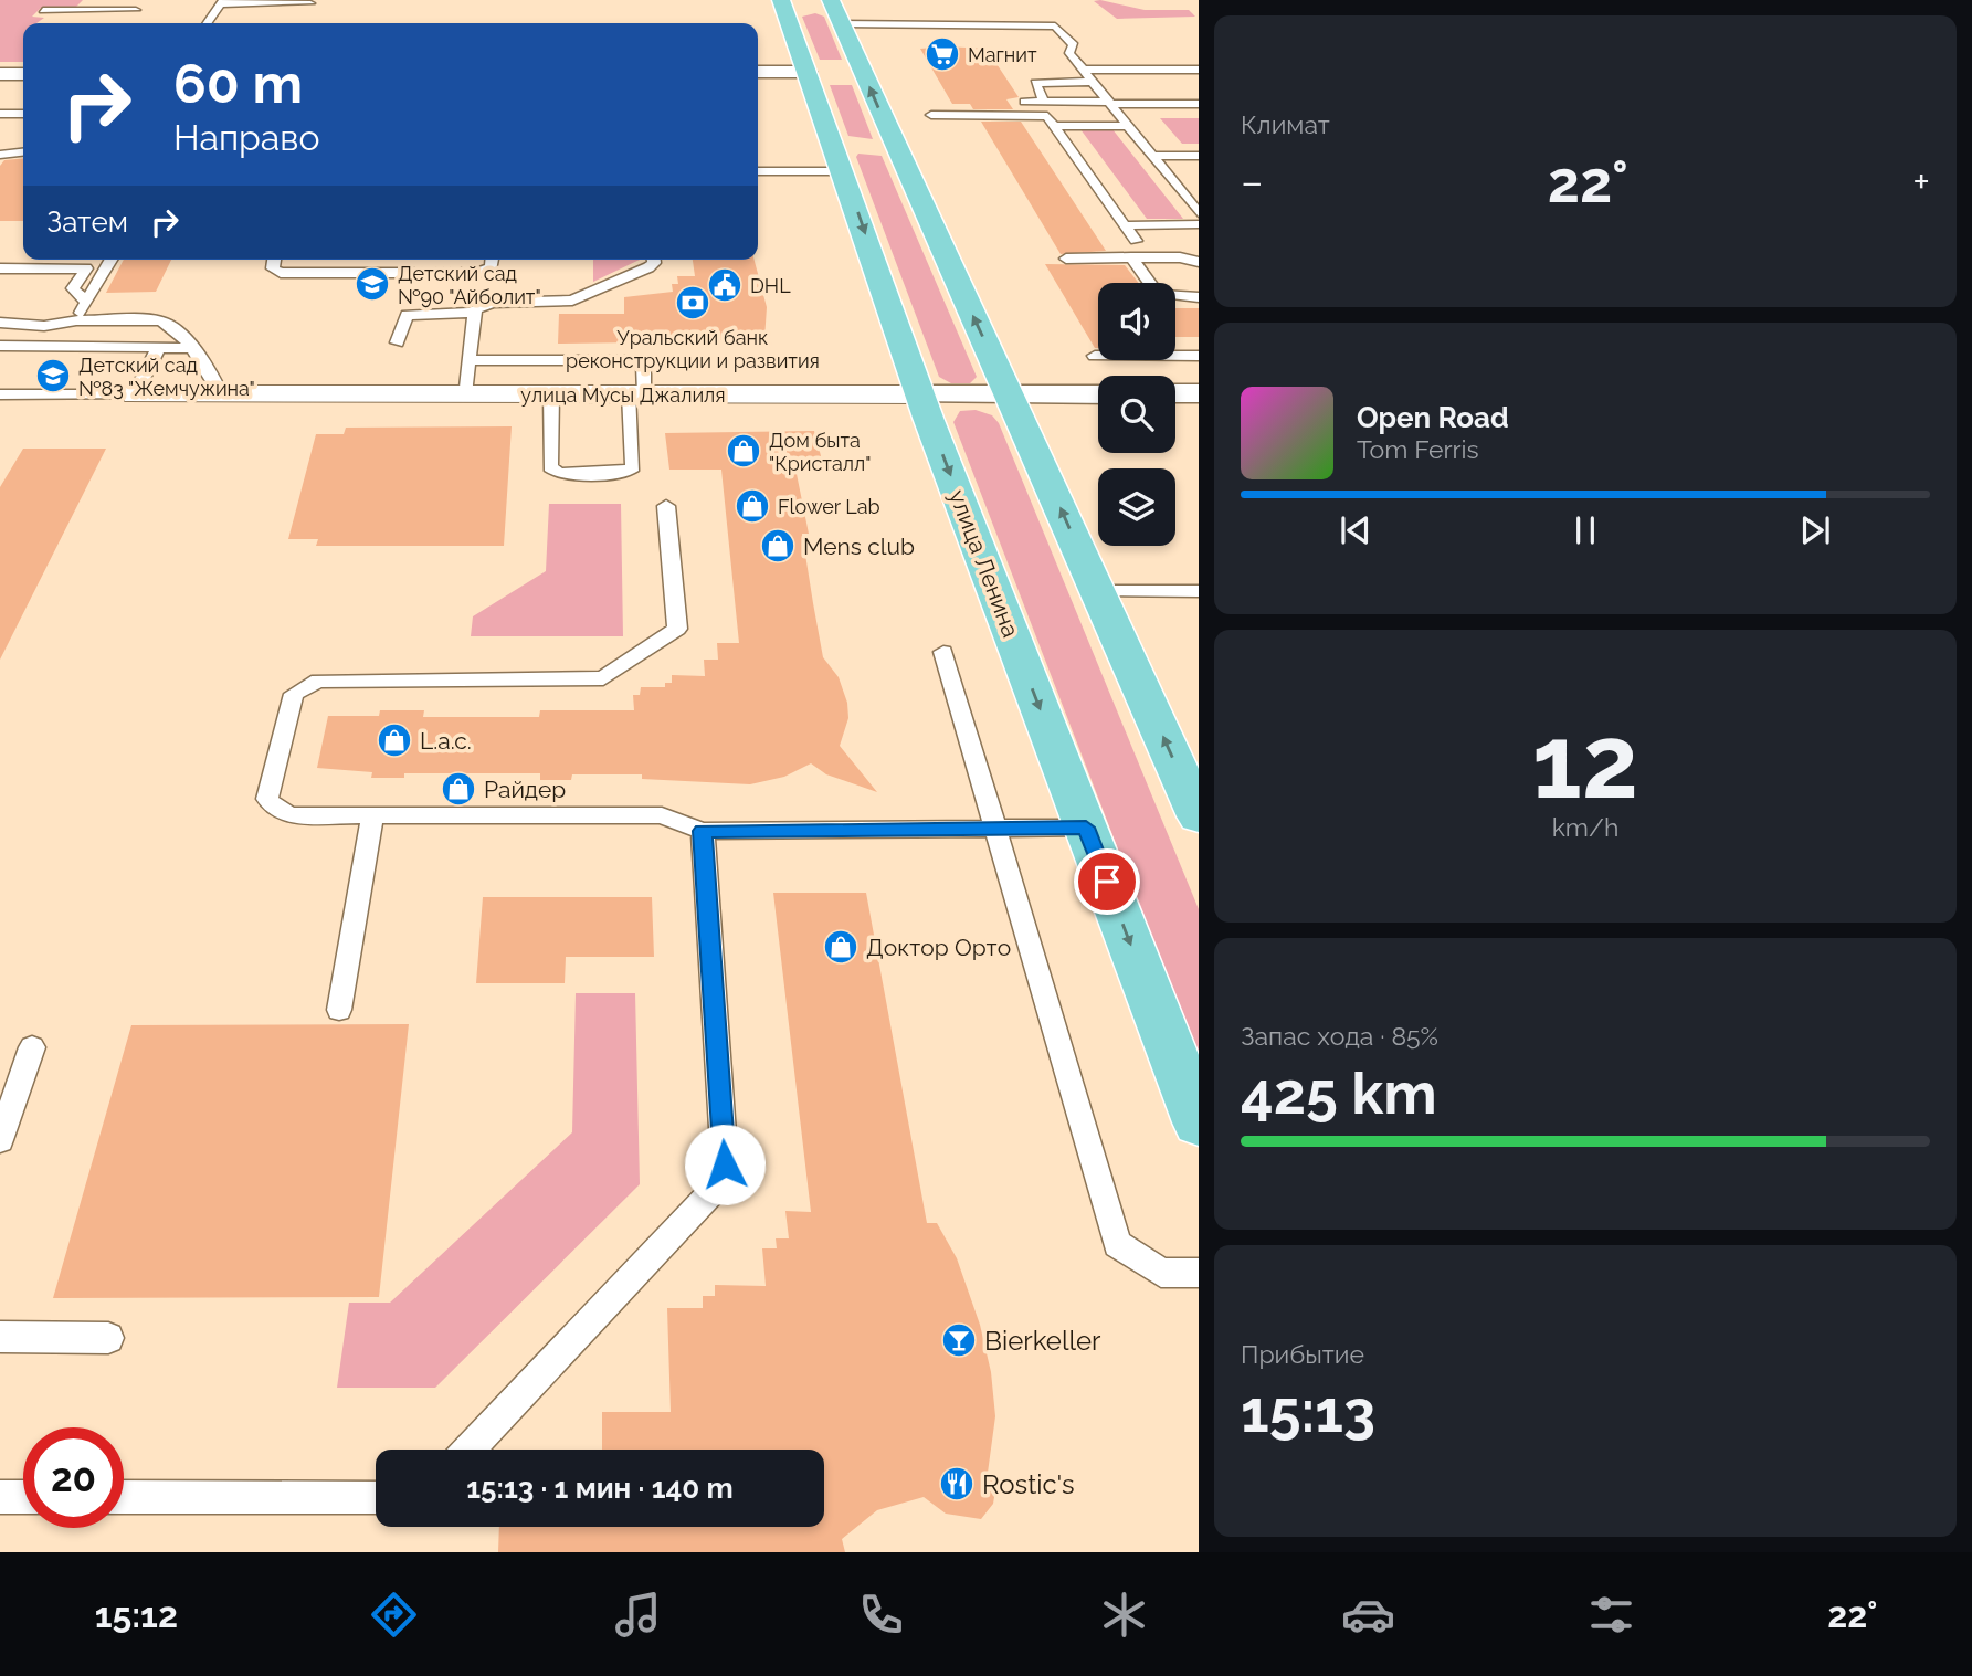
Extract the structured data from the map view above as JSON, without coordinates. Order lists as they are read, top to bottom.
{
  "streets": {
    "main road": ["улица Ленина"],
    "street": ["улица Мусы Джалиля"]
  },
  "crossings": [
    ["улица Мусы Джалиля", "улица Ленина"]
  ],
  "places": {
    "supermarket": ["Магнит"],
    "school or university": ["Детский сад №90 \"Айболит\"", "Детский сад №83 \"Жемчужина\""],
    "public building": ["DHL"],
    "bank": ["Уральский банк реконструкции и развития"],
    "shop": [
      "Дом быта \"Кристалл\"",
      "Flower Lab",
      "Mens club",
      "L.a.c.",
      "Райдер",
      "Доктор Орто"
    ],
    "bar": ["Bierkeller"],
    "restaurant": ["Rostic's"]
  },
  "page": {
    "tile": [
      "Климат",
      ["12", "km/h"],
      ["Запас хода · 85%", "425 km"],
      ["Прибытие", "15:13"]
    ],
    "turn": ["60 m", "Направо"],
    "heat": ["−", "22°", "+"],
    "then": "Затем",
    "song": ["Open Road", "Tom Ferris"],
    "limit": "20",
    "trip": "15:13 · 1 мин · 140 m",
    "tabs": ["15:12", "22°"]
  }
}
